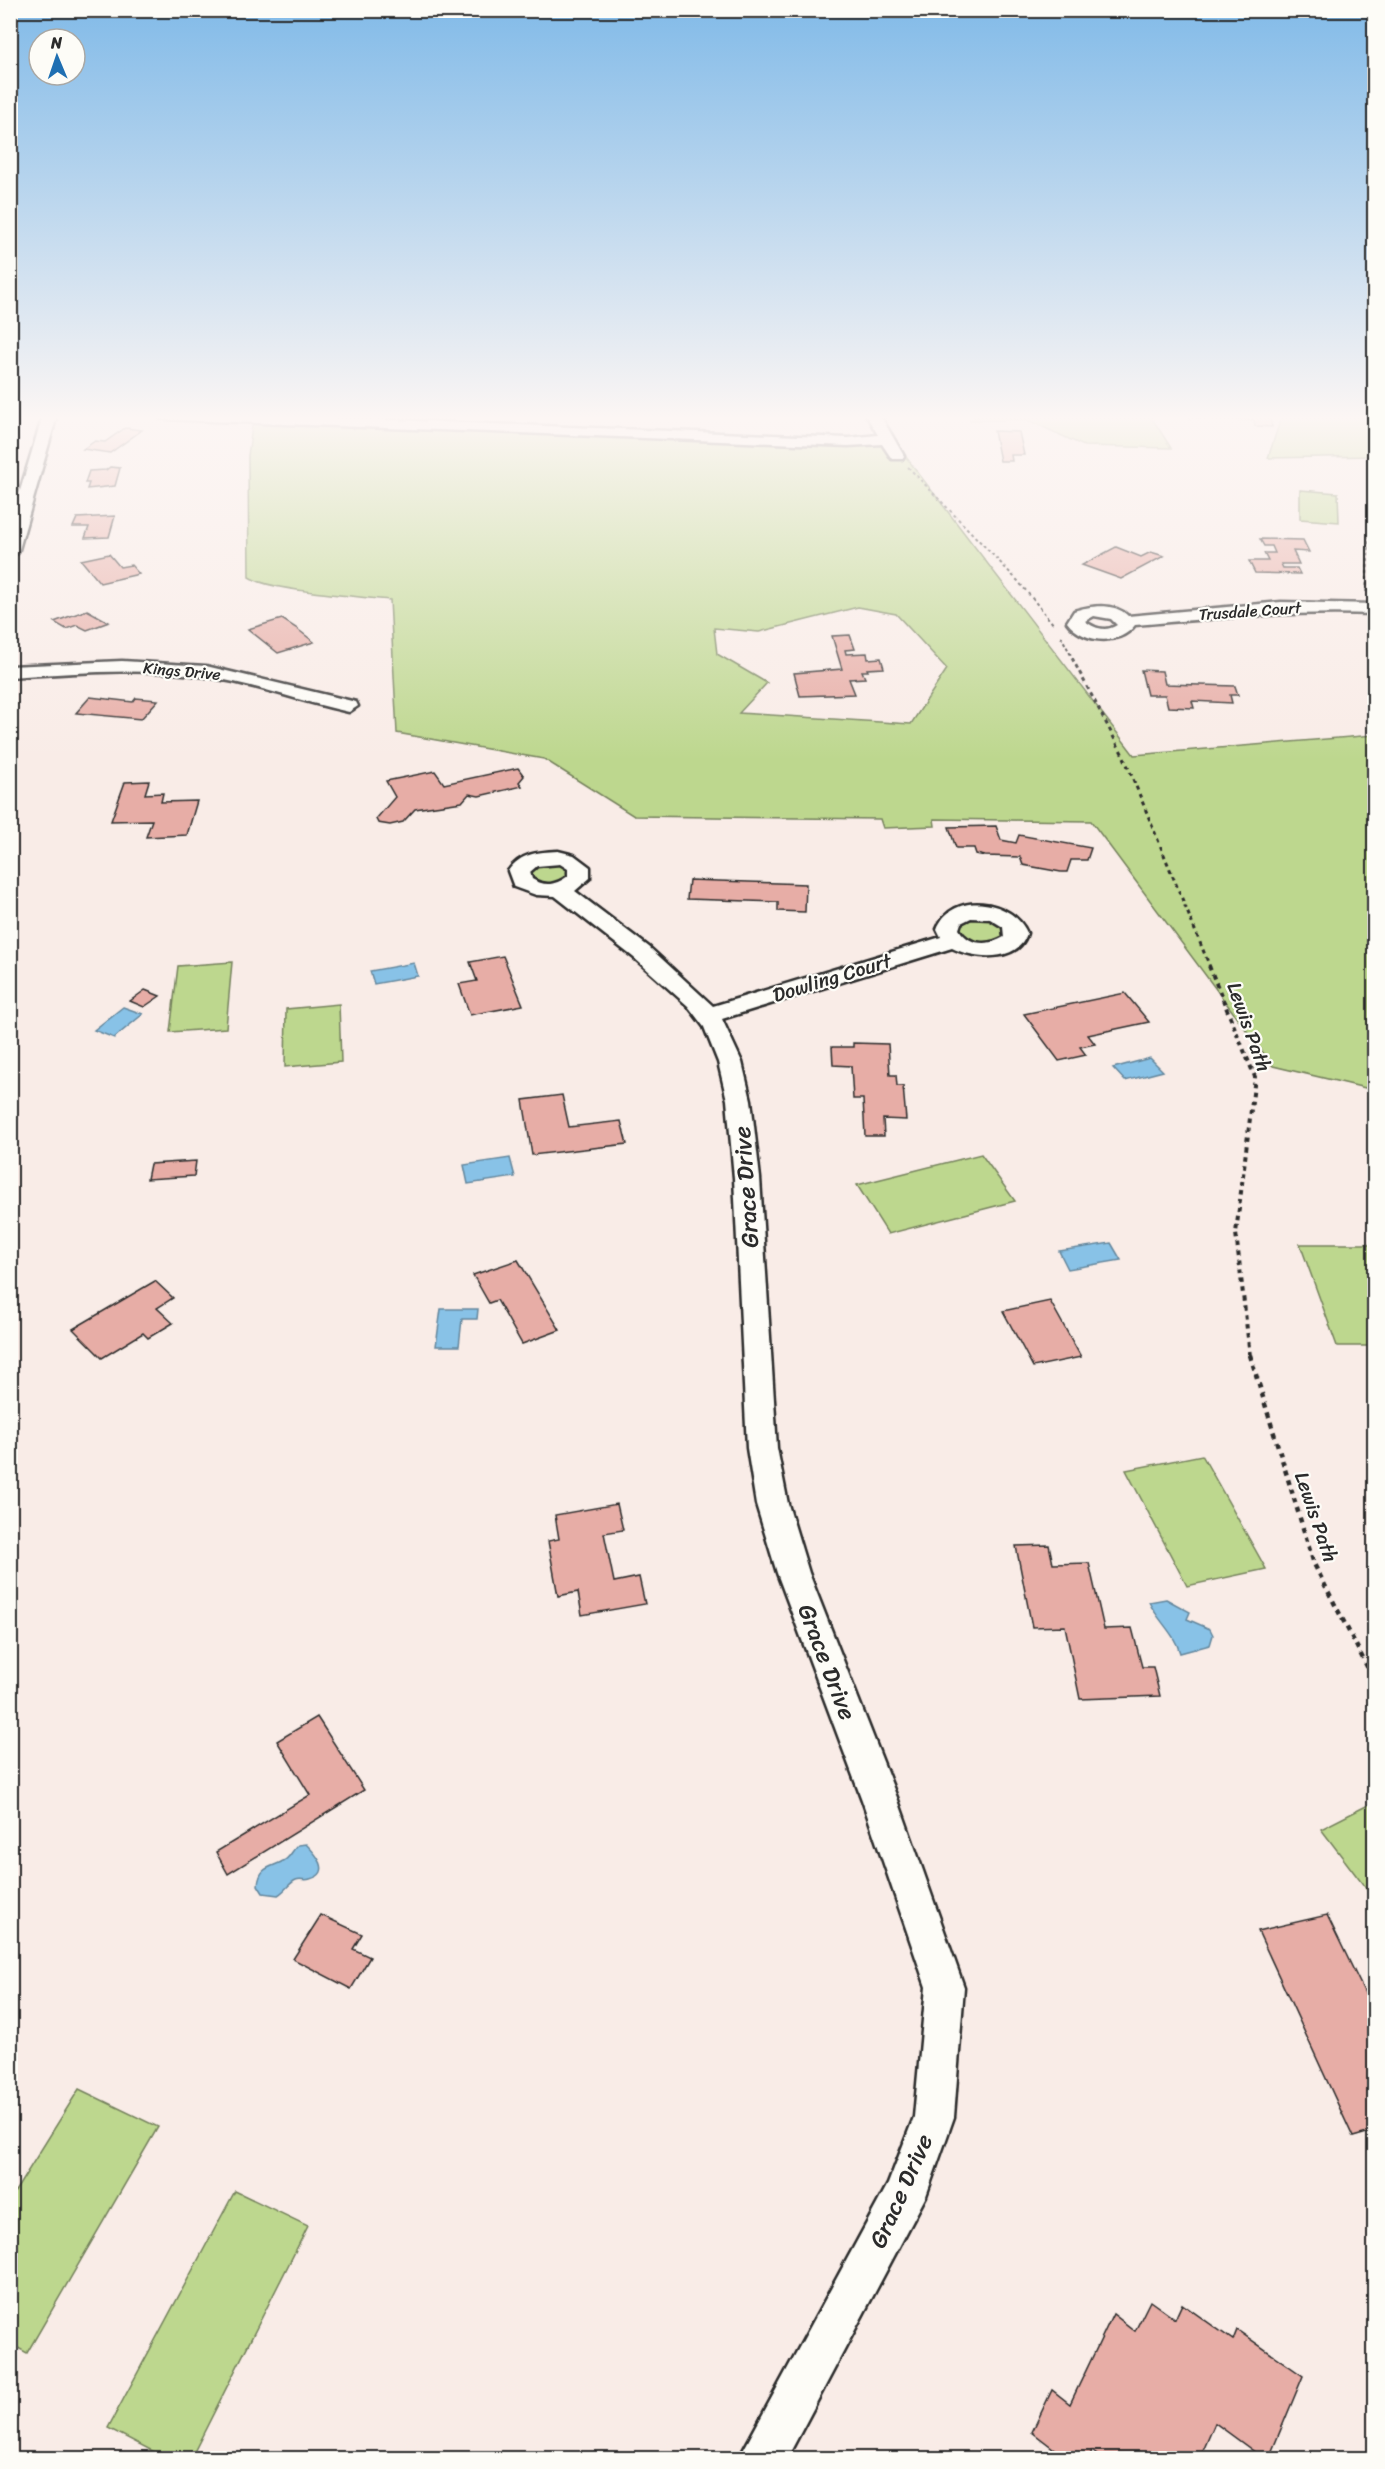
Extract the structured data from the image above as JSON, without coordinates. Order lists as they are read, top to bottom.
{
  "streets": {
    "street": [
      "Trusdale Court",
      "Kings Drive",
      "Dowling Court",
      "Grace Drive"
    ],
    "path": ["Lewis Path"]
  },
  "crossings": [
    ["Dowling Court", "Grace Drive"]
  ],
  "north": "top"
}
